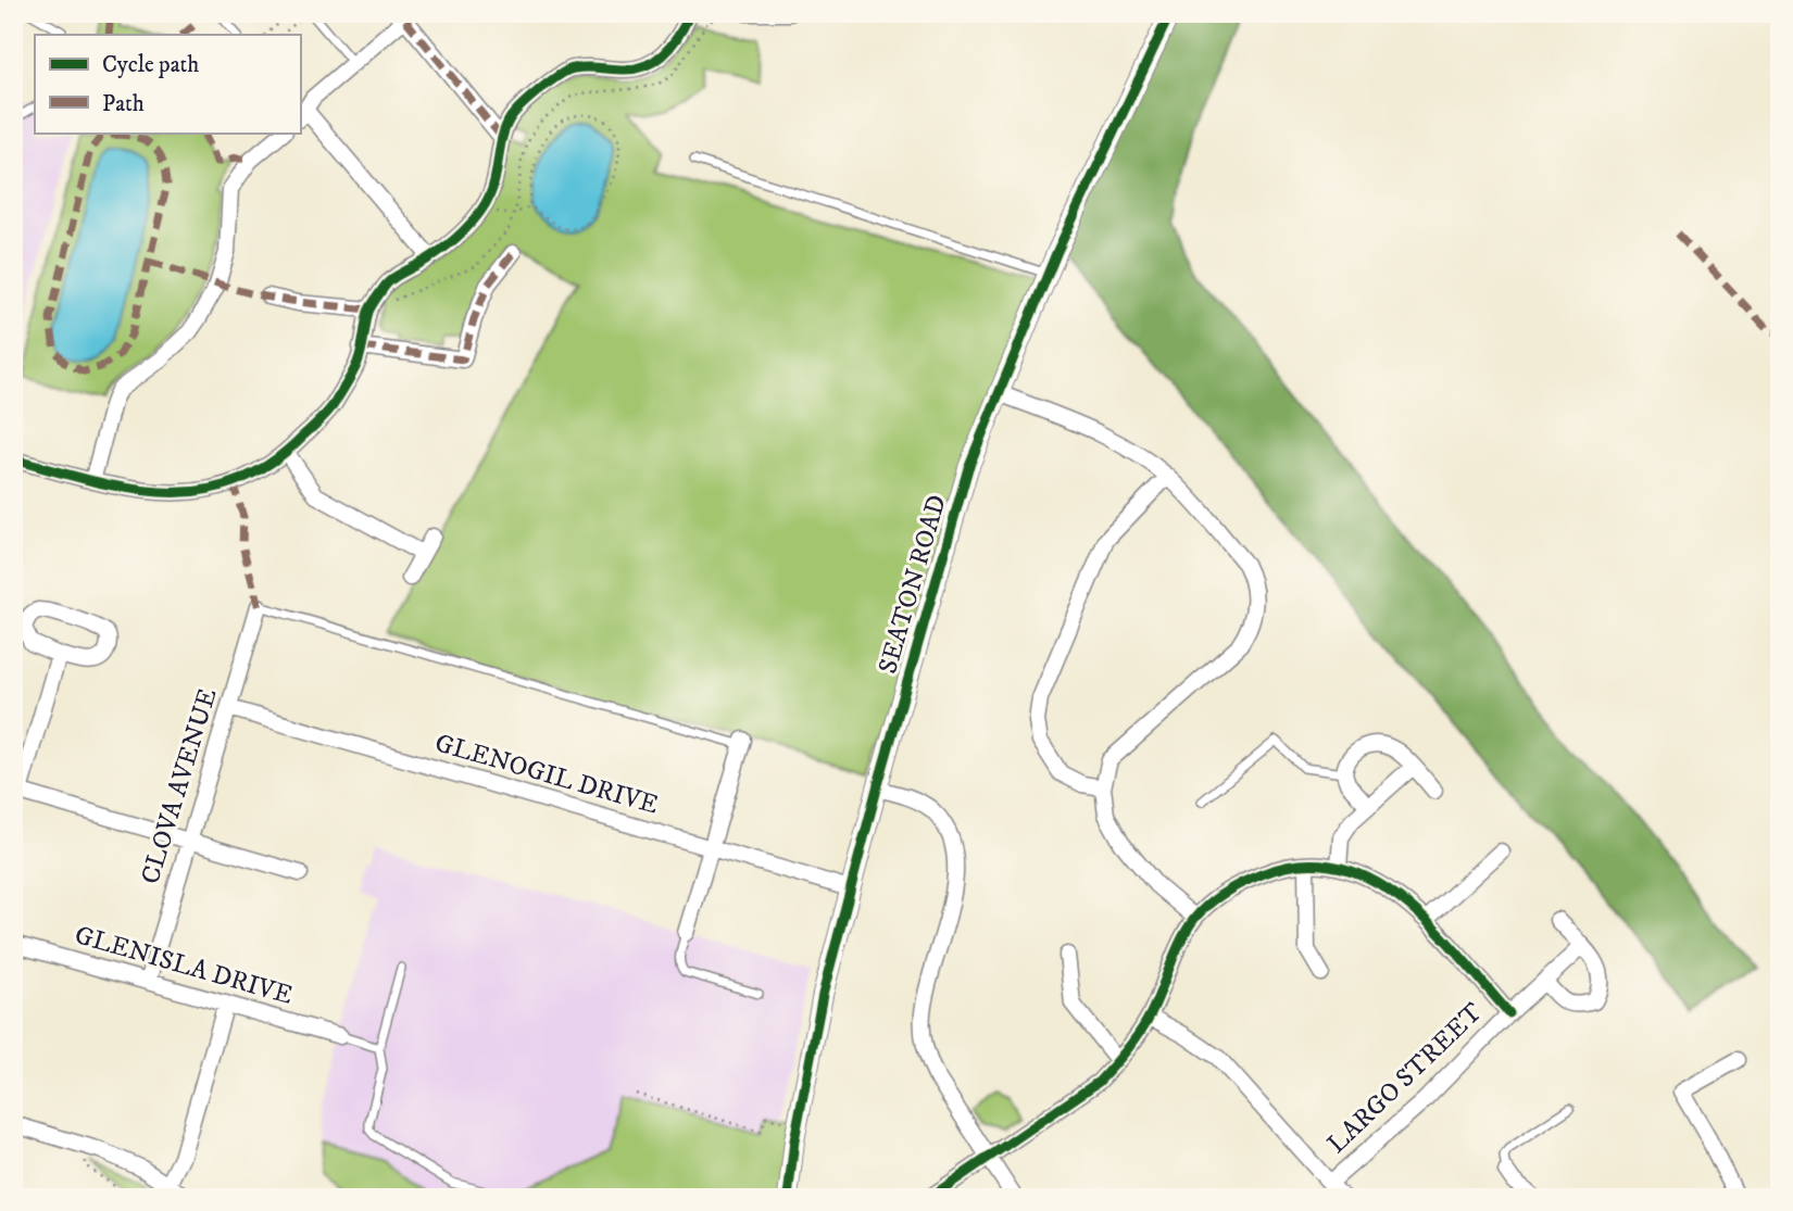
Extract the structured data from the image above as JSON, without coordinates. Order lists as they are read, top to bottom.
{
  "streets": {
    "street": [
      "SEATON ROAD",
      "GLENOGIL DRIVE",
      "CLOVA AVENUE",
      "GLENISLA DRIVE",
      "LARGO STREET"
    ]
  },
  "crossings": [
    ["SEATON ROAD", "GLENOGIL DRIVE"],
    ["GLENOGIL DRIVE", "CLOVA AVENUE"],
    ["CLOVA AVENUE", "GLENISLA DRIVE"]
  ],
  "legend": ["Cycle path", "Path"]
}
